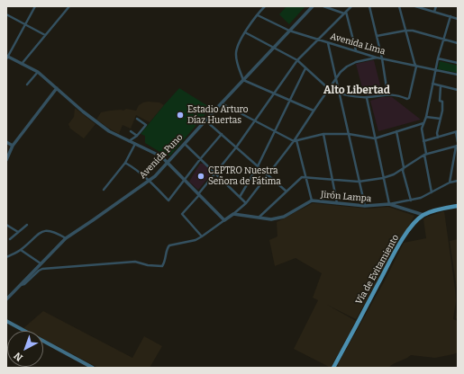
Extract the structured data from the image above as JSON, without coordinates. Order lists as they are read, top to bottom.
{
  "streets": {
    "highway": ["Vía de Evitamiento"],
    "street": ["Avenida Lima", "Avenida Puno", "Jirón Lampa"]
  },
  "crossings": [
    ["Avenida Lima", "Avenida Puno"]
  ],
  "districts": ["Alto Libertad"],
  "places": ["Estadio Arturo Díaz Huertas", "CEPTRO Nuestra Señora de Fátima"],
  "north": "bottom left"
}
